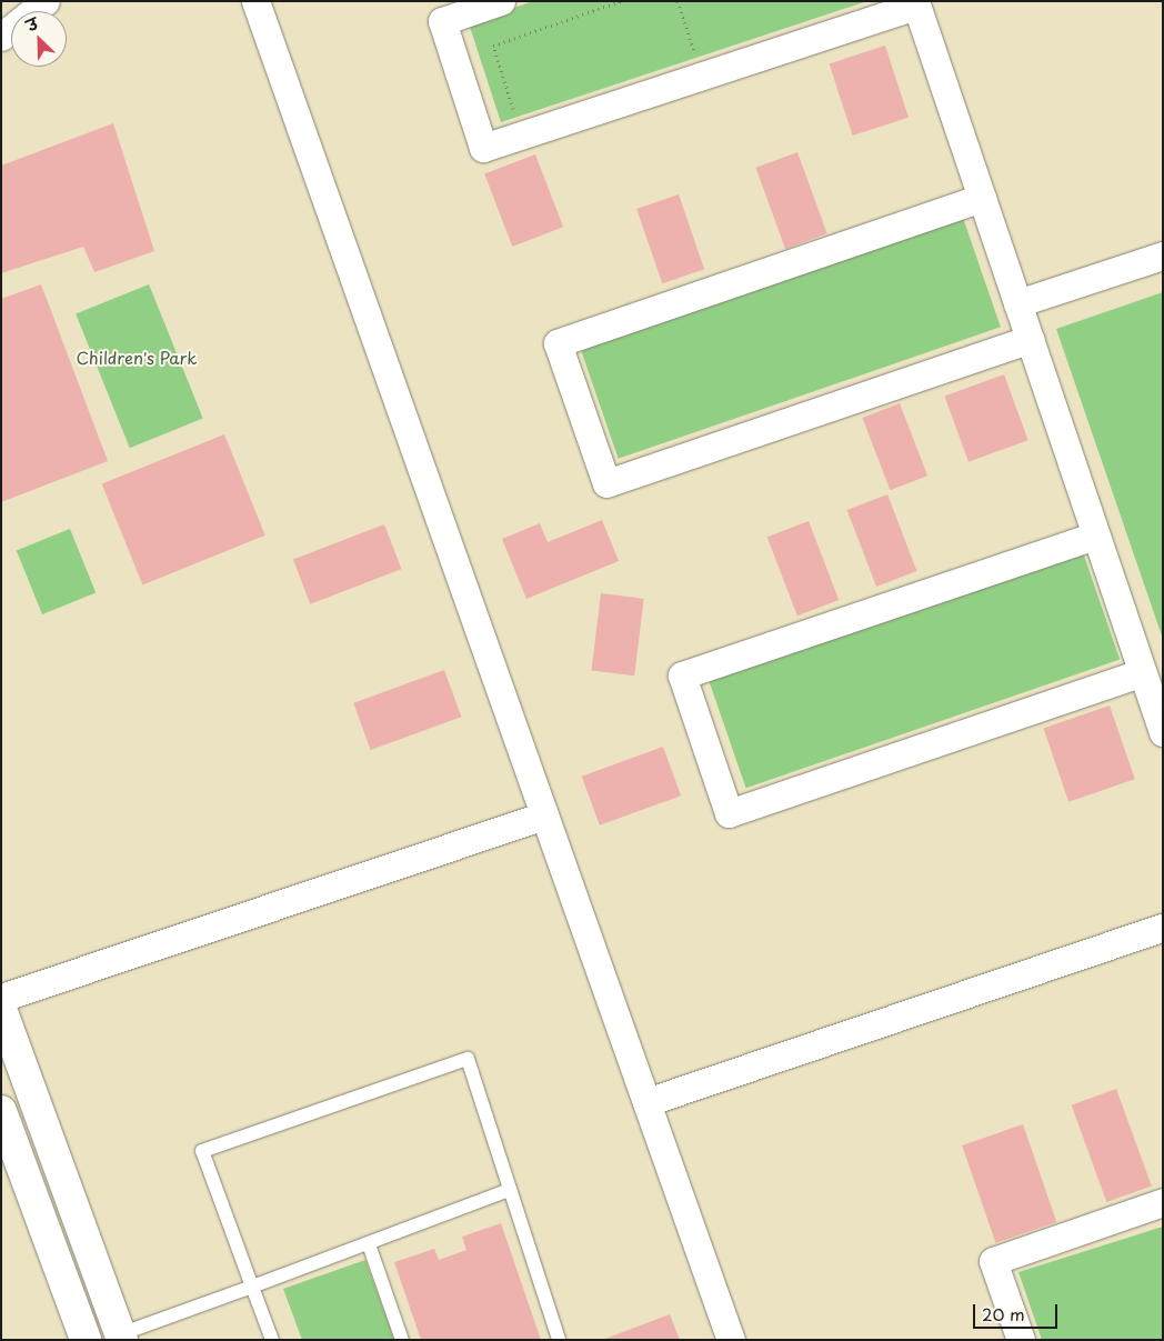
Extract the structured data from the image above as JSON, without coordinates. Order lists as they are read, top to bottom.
{
  "parks": ["Children's Park"],
  "scale_bar": "20 m",
  "north": "top left"
}
